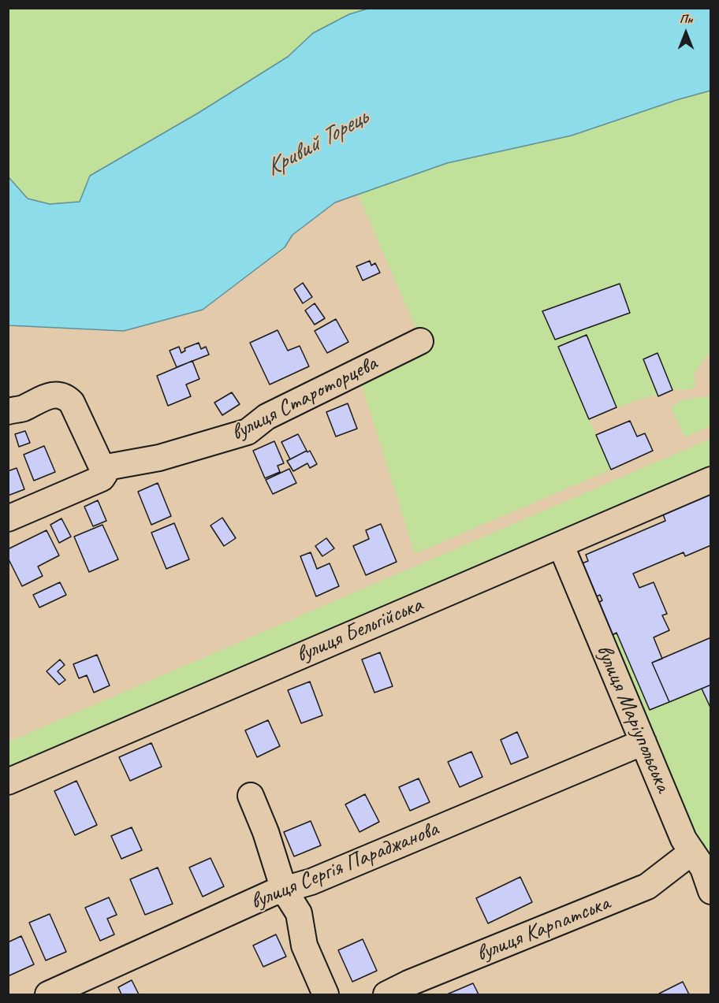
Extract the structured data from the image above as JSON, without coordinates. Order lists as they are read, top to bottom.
{
  "streets": {
    "street": [
      "вулиця Староторцева",
      "вулиця Бельгійська",
      "вулиця Маріупольська",
      "вулиця Сергія Параджанова",
      "вулиця Карпатська"
    ]
  },
  "crossings": [
    ["вулиця Бельгійська", "вулиця Маріупольська"],
    ["вулиця Маріупольська", "вулиця Сергія Параджанова"],
    ["вулиця Маріупольська", "вулиця Карпатська"]
  ],
  "water": ["Кривий Торець"],
  "north": "top"
}
